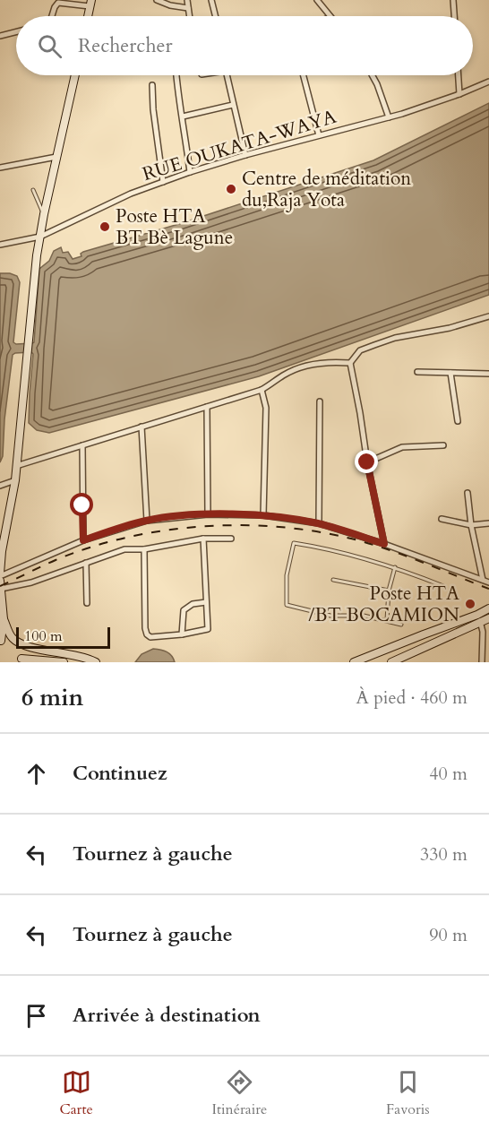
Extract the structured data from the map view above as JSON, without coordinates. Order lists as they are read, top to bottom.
{
  "streets": {
    "street": ["RUE OUKATA-WAYA"]
  },
  "places": ["Centre de méditation du,Raja Yota", "Poste HTA BT Bè Lagune", "Poste HTA /BT BOCAMION"],
  "scale_bar": "100 m",
  "page": {
    "search": "Rechercher",
    "scale": "100 m",
    "heading": ["6 min", "À pied · 460 m"],
    "list": [
      ["Continuez", "40 m"],
      ["Tournez à gauche", "330 m"],
      ["Tournez à gauche", "90 m"],
      "Arrivée à destination"
    ],
    "nav": ["Carte", "Itinéraire", "Favoris"]
  }
}
